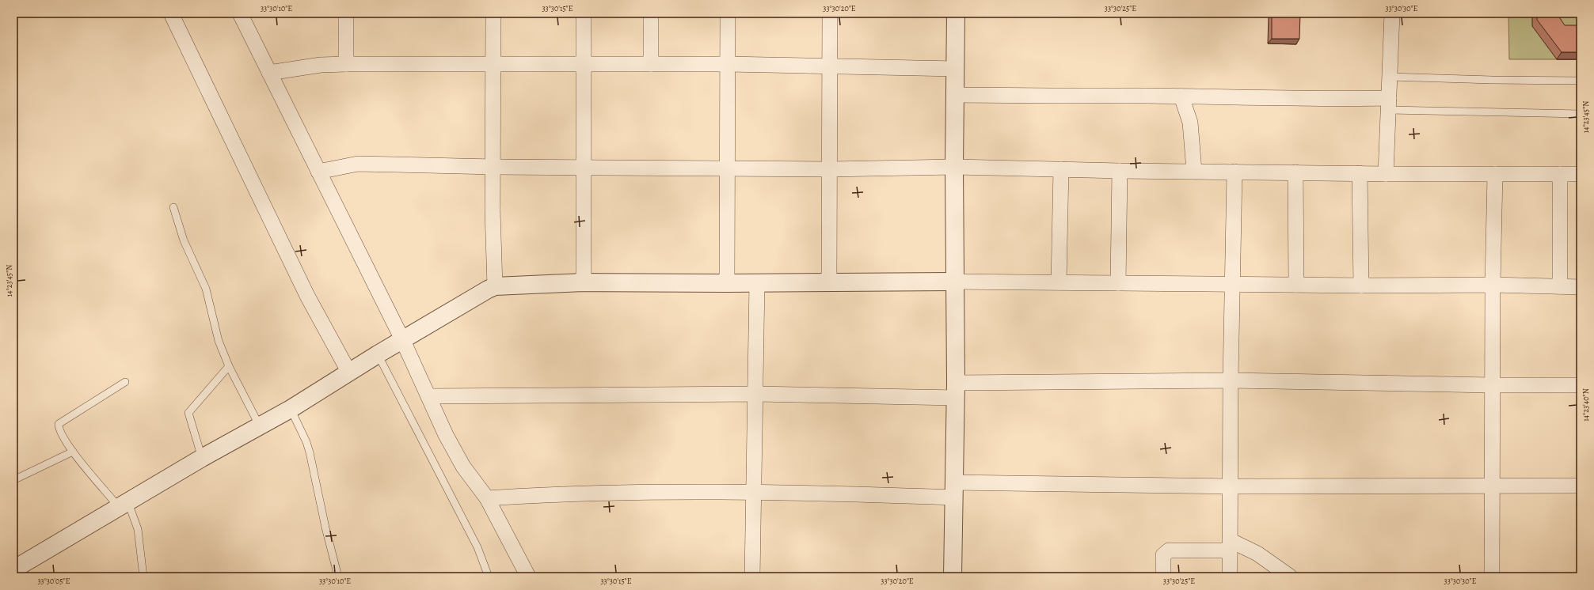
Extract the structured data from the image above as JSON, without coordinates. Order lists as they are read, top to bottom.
{
  "coordinates": [
    "33°30'10\"E",
    "33°30'15\"E",
    "33°30'20\"E",
    "33°30'25\"E",
    "33°30'30\"E",
    "14°23'45\"N",
    "14°23'40\"N",
    "33°30'05\"E"
  ]
}
